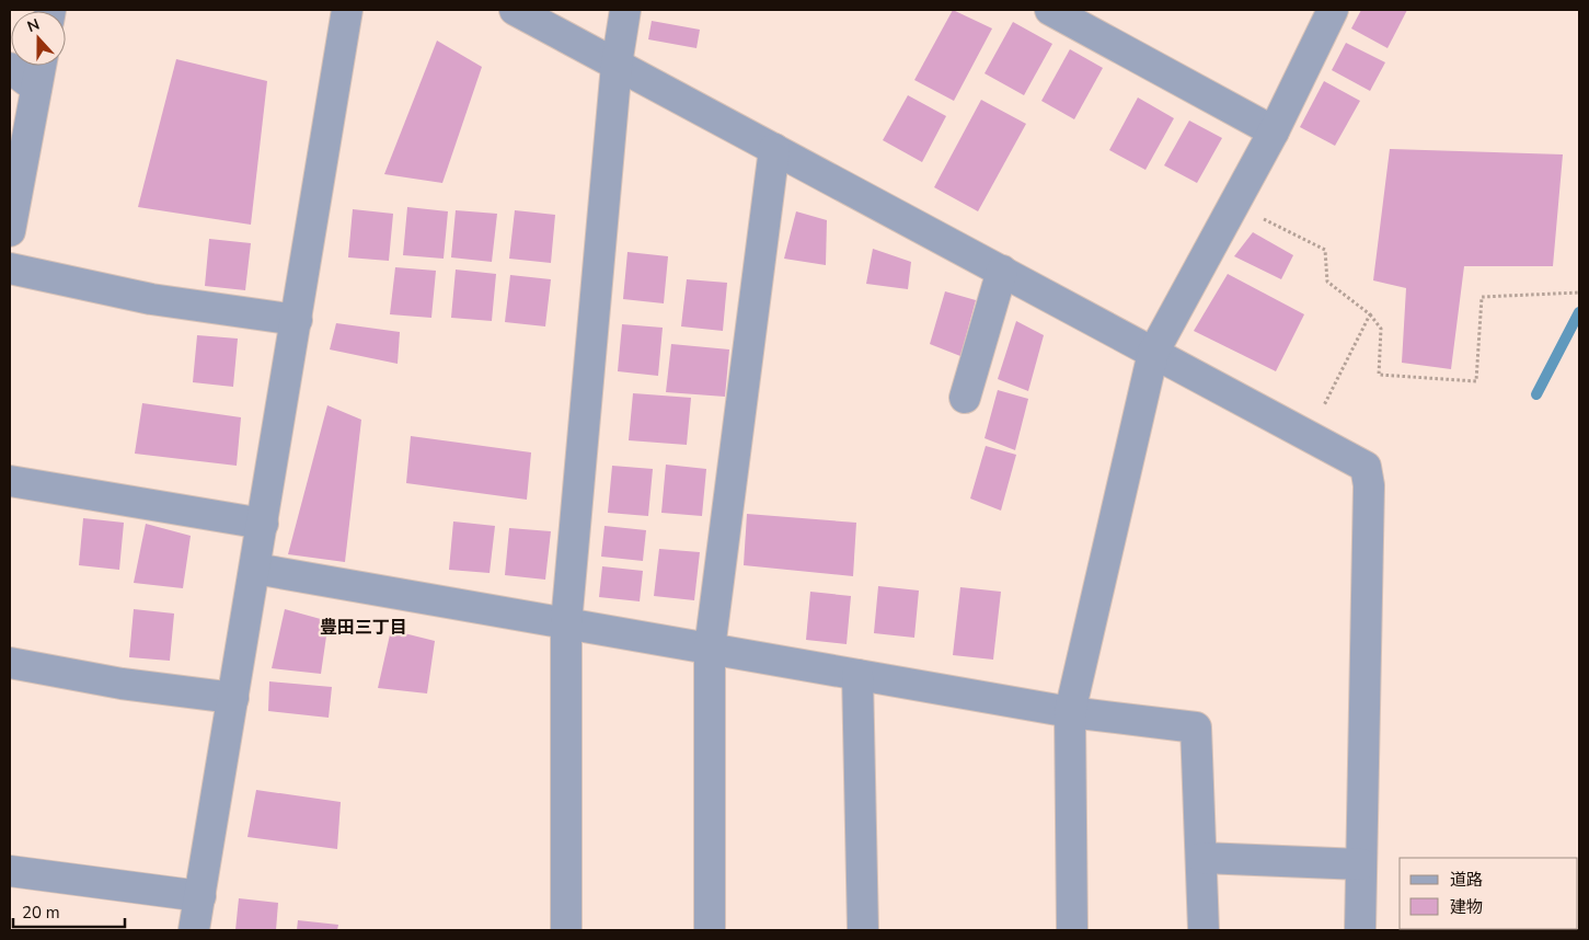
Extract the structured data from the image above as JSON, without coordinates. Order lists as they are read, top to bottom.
{
  "districts": ["豊田三丁目"],
  "legend": ["道路", "建物"],
  "scale_bar": "20 m",
  "north": "top"
}
